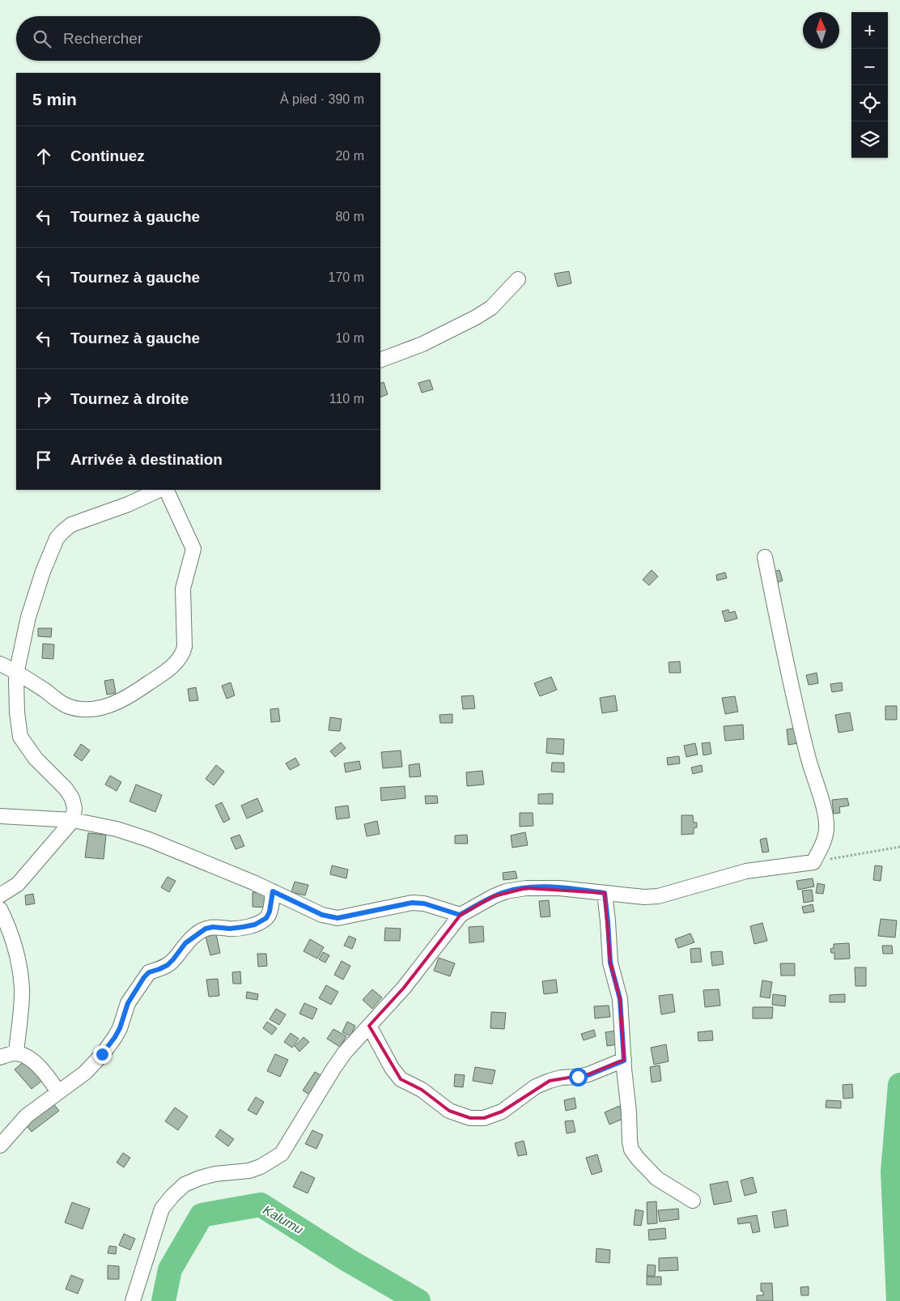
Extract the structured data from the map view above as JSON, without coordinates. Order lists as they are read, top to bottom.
{
  "water": ["Kalumu"],
  "north": "top",
  "page": {
    "map_buttons": ["+", "−"],
    "search": "Rechercher",
    "heading": ["5 min", "À pied · 390 m"],
    "list": [
      ["Continuez", "20 m"],
      ["Tournez à gauche", "80 m"],
      ["Tournez à gauche", "170 m"],
      ["Tournez à gauche", "10 m"],
      ["Tournez à droite", "110 m"],
      "Arrivée à destination"
    ]
  }
}
